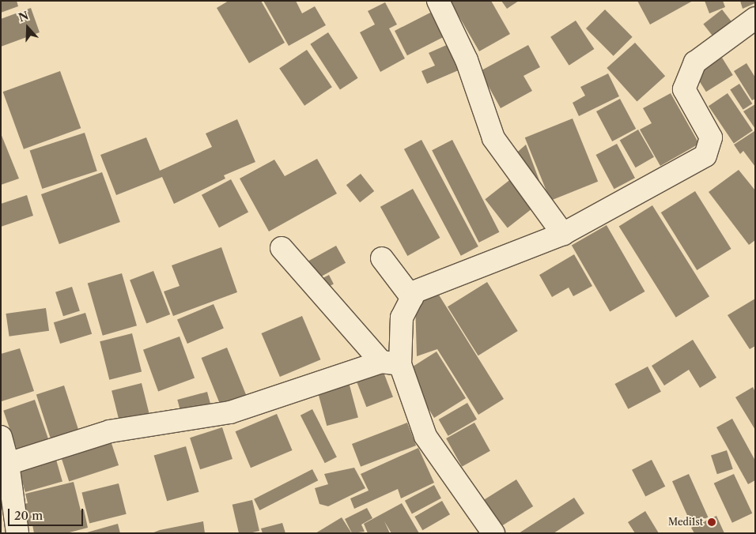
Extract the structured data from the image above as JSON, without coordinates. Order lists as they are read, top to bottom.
{
  "places": ["Medi1st"],
  "scale_bar": "20 m",
  "north": "top"
}
